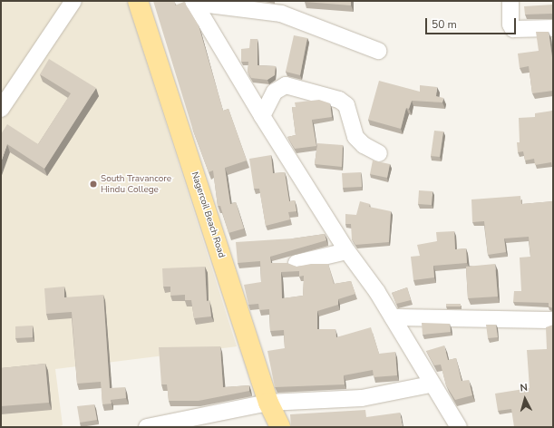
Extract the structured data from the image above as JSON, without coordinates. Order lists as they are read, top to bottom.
{
  "streets": {
    "main road": ["Nagercoil Beach Road"]
  },
  "places": ["South Travancore Hindu College"],
  "scale_bar": "50 m",
  "north": "top"
}
